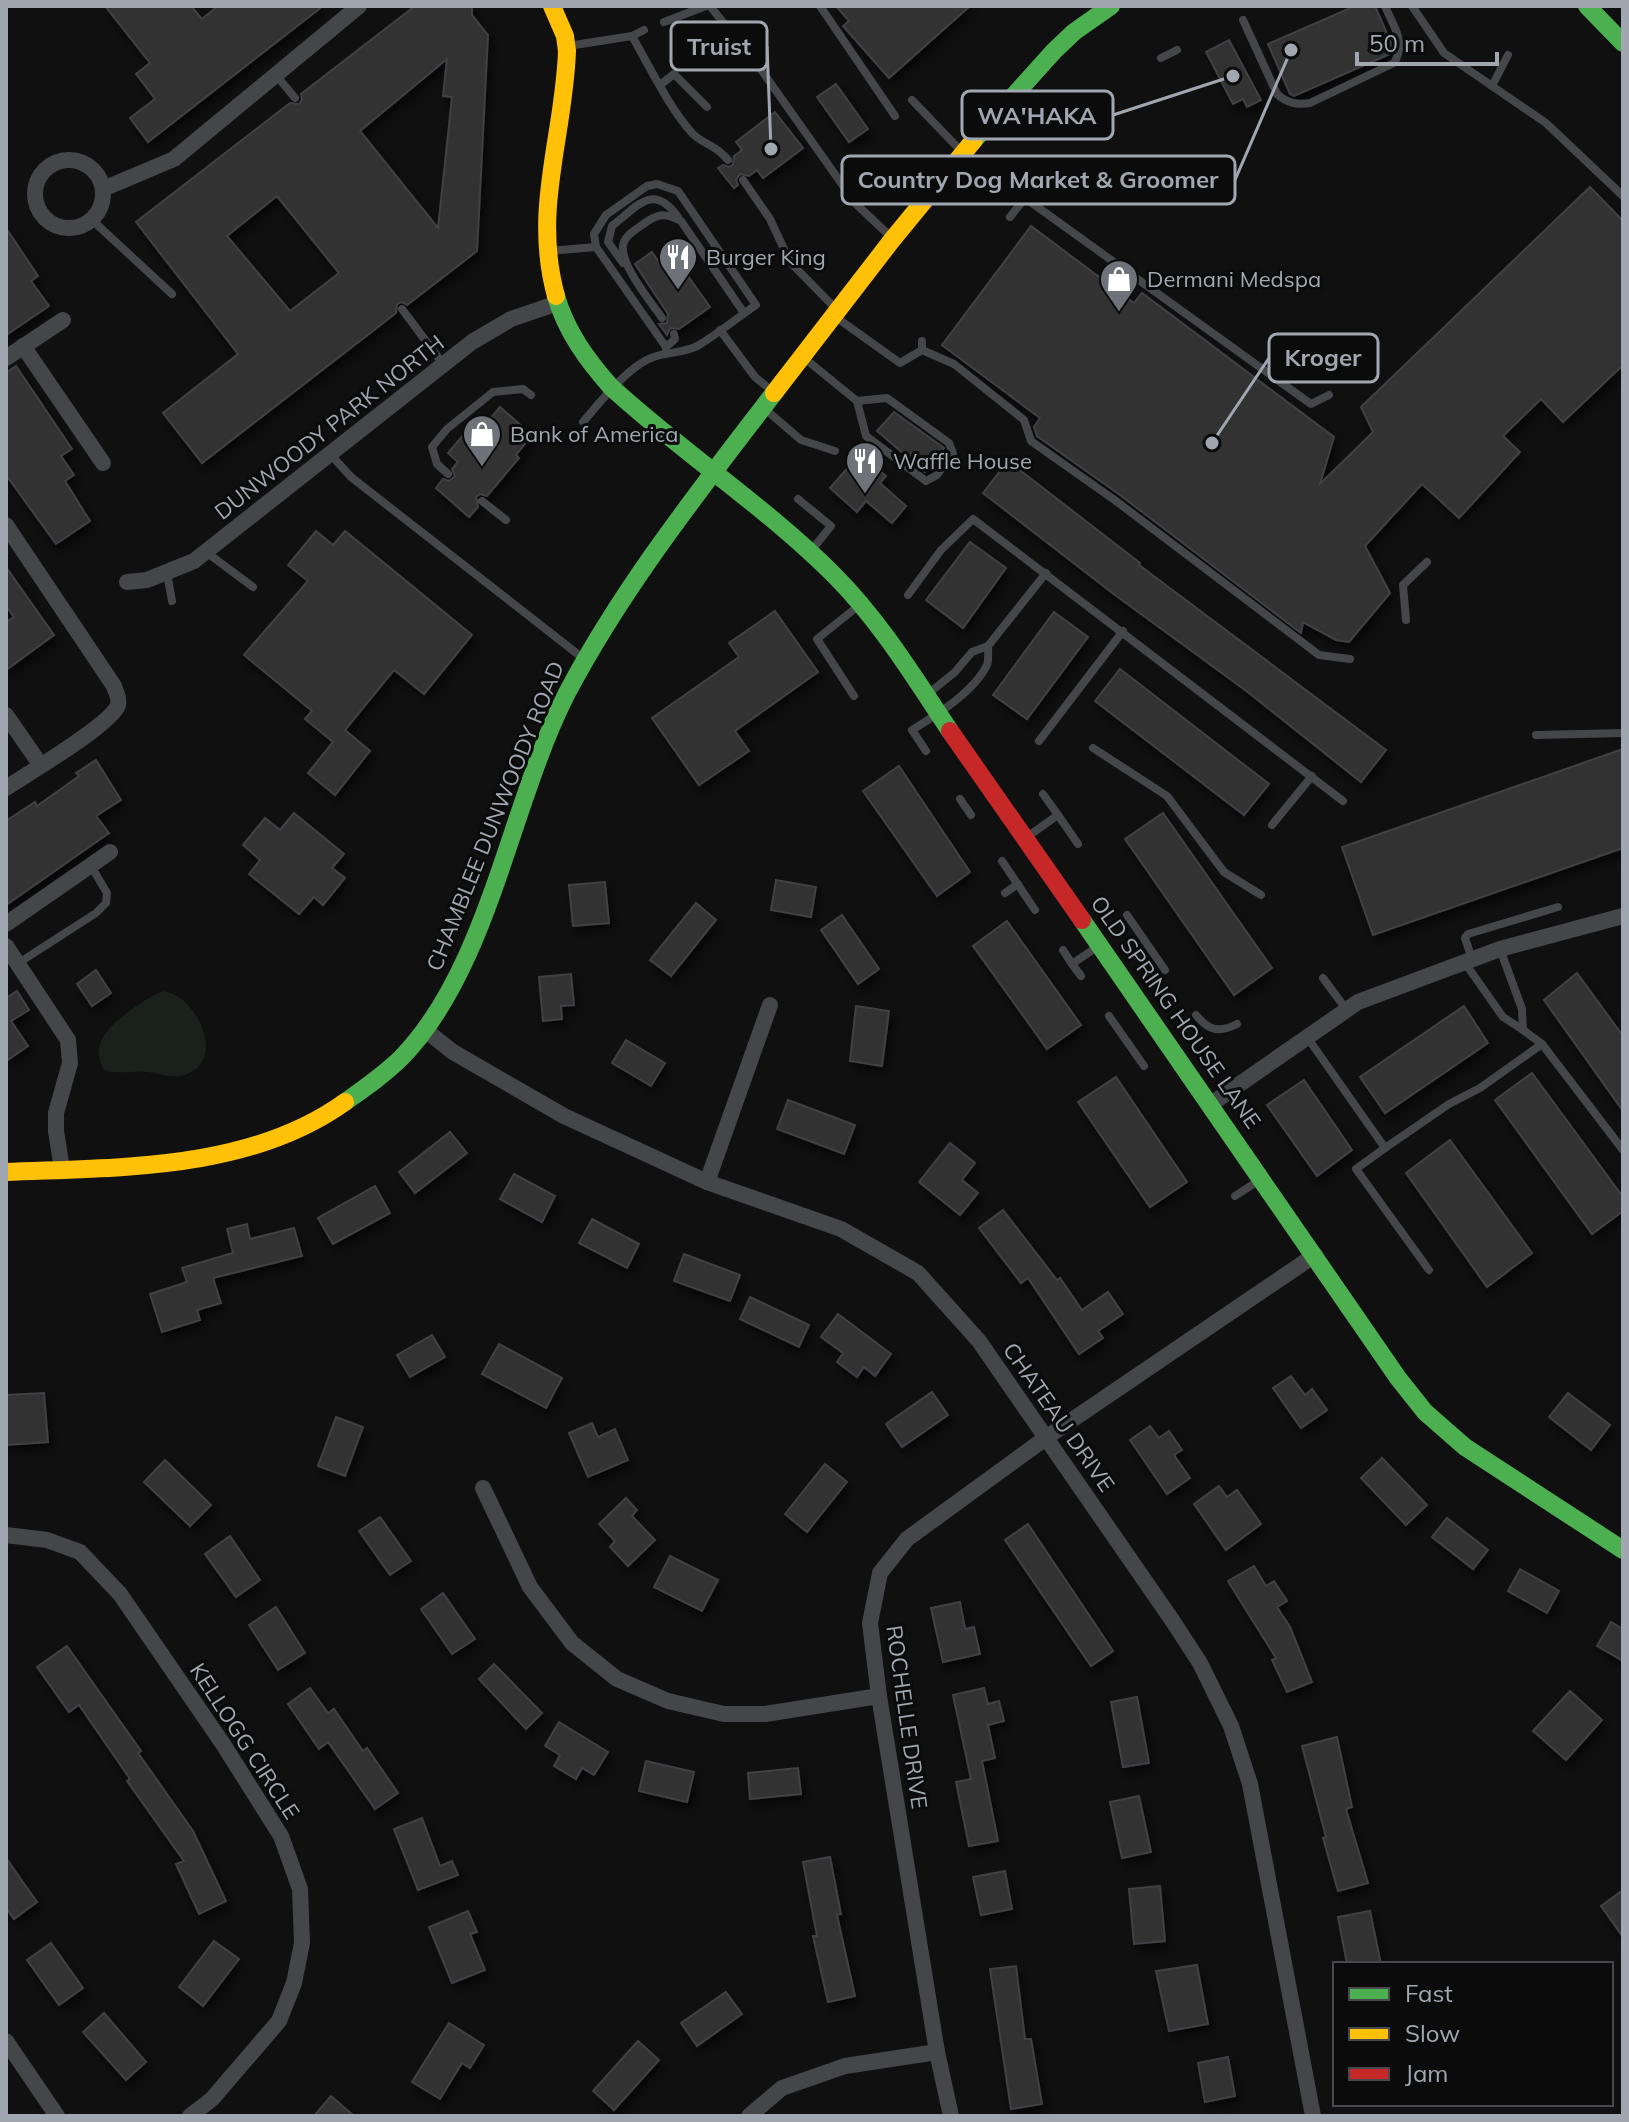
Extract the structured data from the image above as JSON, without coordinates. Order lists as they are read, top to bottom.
{
  "streets": {
    "main road": ["CHAMBLEE DUNWOODY ROAD", "OLD SPRING HOUSE LANE"],
    "street": [
      "DUNWOODY PARK NORTH",
      "CHATEAU DRIVE",
      "ROCHELLE DRIVE",
      "KELLOGG CIRCLE"
    ]
  },
  "crossings": [
    ["DUNWOODY PARK NORTH", "OLD SPRING HOUSE LANE"],
    ["CHAMBLEE DUNWOODY ROAD", "OLD SPRING HOUSE LANE"],
    ["CHAMBLEE DUNWOODY ROAD", "CHATEAU DRIVE"],
    ["OLD SPRING HOUSE LANE", "ROCHELLE DRIVE"],
    ["CHATEAU DRIVE", "ROCHELLE DRIVE"]
  ],
  "places": {
    "other": [
      "Country Dog Market & Groomer",
      "WA'HAKA",
      "Truist",
      "Kroger"
    ],
    "restaurant": ["Burger King", "Waffle House"],
    "shop": ["Dermani Medspa", "Bank of America"]
  },
  "legend": ["Fast", "Slow", "Jam"],
  "scale_bar": "50 m"
}
